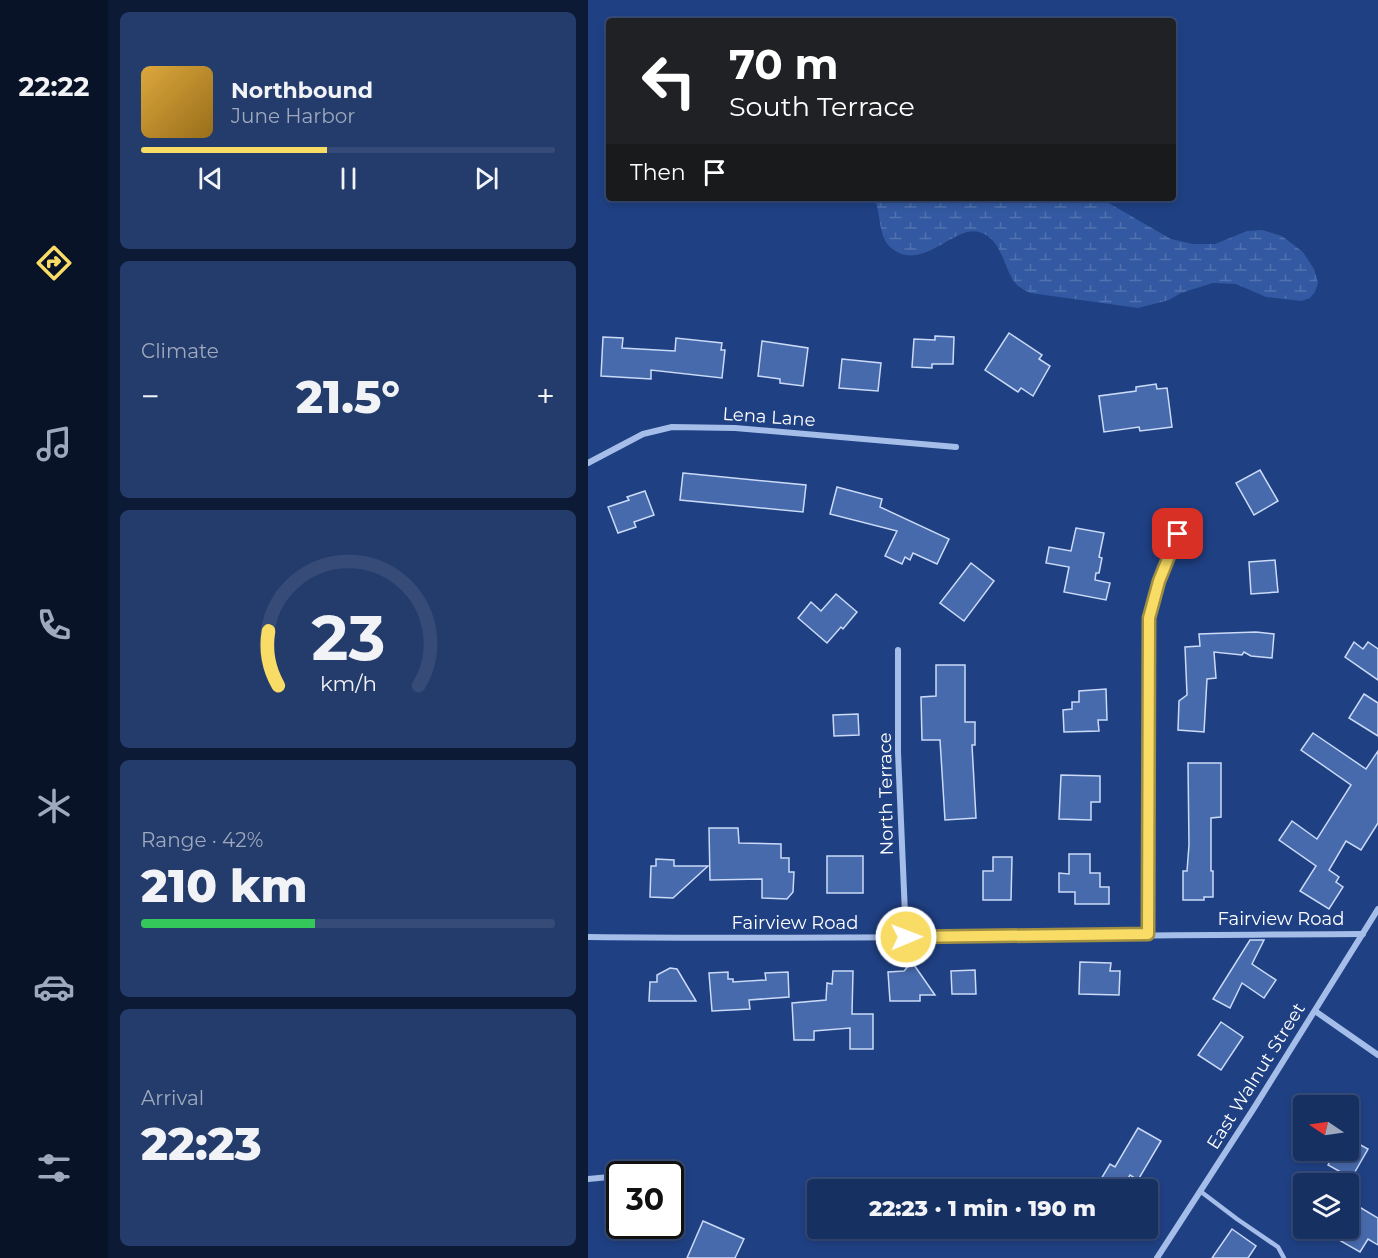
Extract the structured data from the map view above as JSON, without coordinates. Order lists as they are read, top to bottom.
{
  "streets": {
    "street": [
      "Lena Lane",
      "North Terrace",
      "Fairview Road",
      "East Walnut Street"
    ]
  },
  "crossings": [
    ["North Terrace", "Fairview Road"],
    ["Fairview Road", "East Walnut Street"]
  ],
  "north": "left",
  "page": {
    "tabs": "22:22",
    "turn": ["70 m", "South Terrace"],
    "song": ["Northbound", "June Harbor"],
    "then": "Then",
    "tile": [
      "Climate",
      ["Range · 42%", "210 km"],
      ["Arrival", "22:23"]
    ],
    "heat": ["−", "21.5°", "+"],
    "limit": "30",
    "trip": "22:23 · 1 min · 190 m",
    "gauge": ["23", "km/h"]
  }
}
